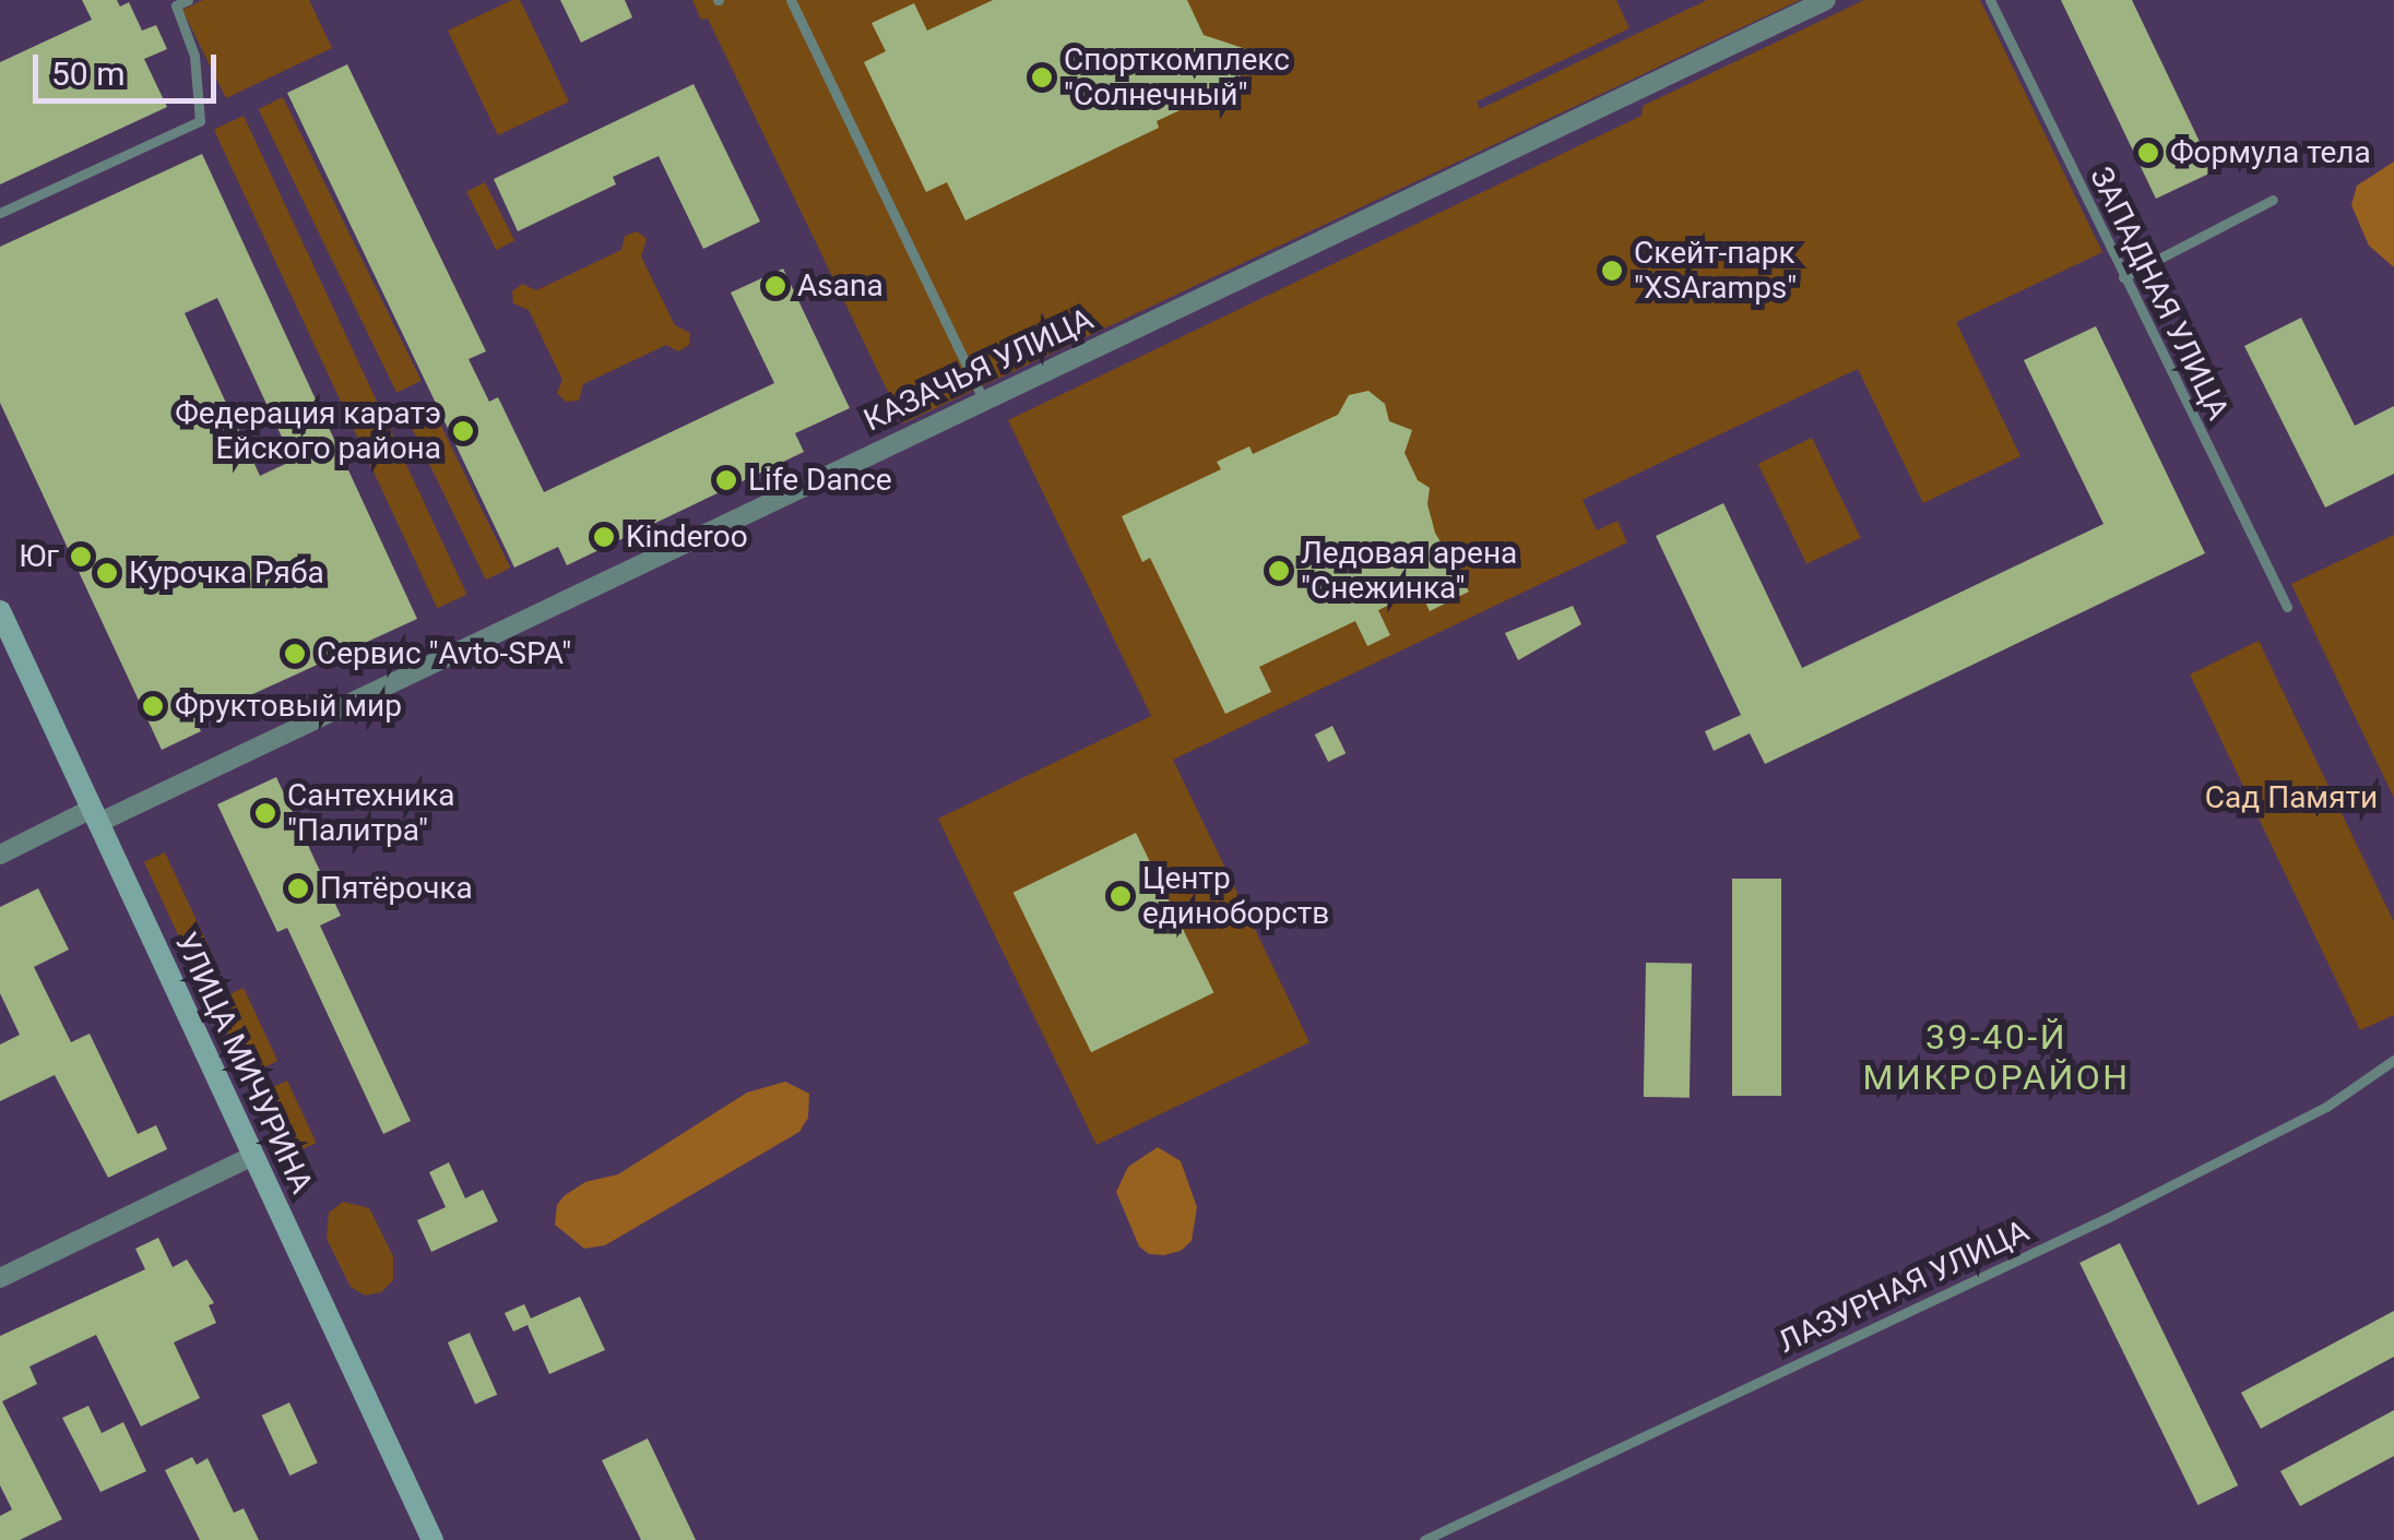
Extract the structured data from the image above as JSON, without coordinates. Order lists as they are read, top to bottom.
{
  "streets": {
    "street": ["КАЗАЧЬЯ УЛИЦА", "УЛИЦА МИЧУРИНА"],
    "lane": ["ЗАПАДНАЯ УЛИЦА", "ЛАЗУРНАЯ УЛИЦА"]
  },
  "crossings": [
    ["КАЗАЧЬЯ УЛИЦА", "УЛИЦА МИЧУРИНА"]
  ],
  "districts": ["39-40-Й МИКРОРАЙОН"],
  "parks": ["Сад Памяти"],
  "places": [
    "Спорткомплекс \"Солнечный\"",
    "Формула тела",
    "Скейт-парк \"XSAramps\"",
    "Asana",
    "Федерация каратэ Ейского района",
    "Life Dance",
    "Kinderoo",
    "Юг",
    "Ледовая арена \"Снежинка\"",
    "Курочка Ряба",
    "Сервис \"Avto-SPA\"",
    "Фруктовый мир",
    "Сантехника \"Палитра\"",
    "Пятёрочка",
    "Центр единоборств"
  ],
  "scale_bar": "50 m"
}
